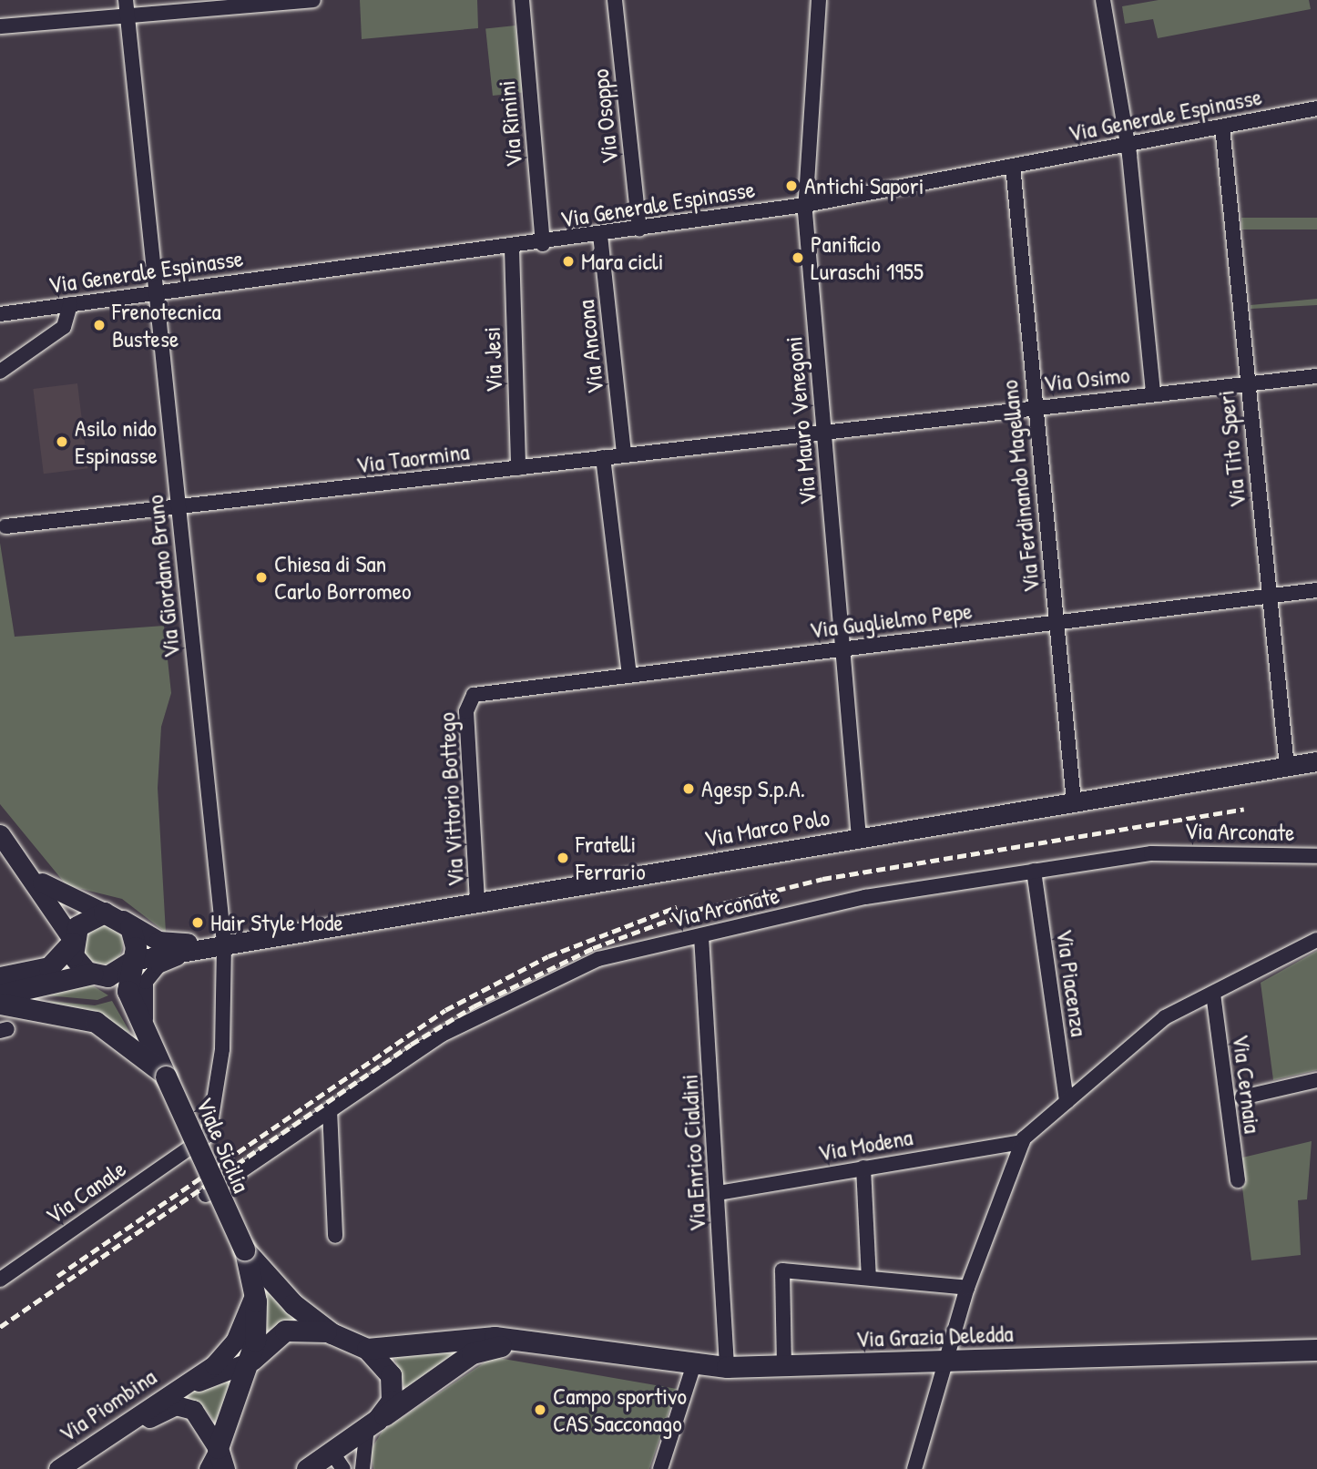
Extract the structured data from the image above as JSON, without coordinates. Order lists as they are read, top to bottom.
{
  "streets": {
    "main road": ["Viale Sicilia", "Via Grazia Deledda"],
    "street": [
      "Via Generale Espinasse",
      "Via Osoppo",
      "Via Rimini",
      "Via Ancona",
      "Via Jesi",
      "Via Osimo",
      "Via Mauro Venegoni",
      "Via Tito Speri",
      "Via Taormina",
      "Via Ferdinando Magellano",
      "Via Giordano Bruno",
      "Via Guglielmo Pepe",
      "Via Vittorio Bottego",
      "Via Marco Polo",
      "Via Arconate",
      "Via Piacenza",
      "Via Cernaia",
      "Via Modena",
      "Via Enrico Cialdini",
      "Via Canale",
      "Via Piombina"
    ]
  },
  "crossings": [
    ["Via Generale Espinasse", "Via Osoppo"],
    ["Via Generale Espinasse", "Via Rimini"],
    ["Via Generale Espinasse", "Via Ancona"],
    ["Via Generale Espinasse", "Via Jesi"],
    ["Via Generale Espinasse", "Via Mauro Venegoni"],
    ["Via Generale Espinasse", "Via Tito Speri"],
    ["Via Generale Espinasse", "Via Ferdinando Magellano"],
    ["Via Generale Espinasse", "Via Giordano Bruno"],
    ["Via Ancona", "Via Taormina"],
    ["Via Jesi", "Via Taormina"],
    ["Via Osimo", "Via Mauro Venegoni"],
    ["Via Osimo", "Via Tito Speri"],
    ["Via Osimo", "Via Taormina"],
    ["Via Osimo", "Via Ferdinando Magellano"],
    ["Via Mauro Venegoni", "Via Taormina"],
    ["Via Mauro Venegoni", "Via Guglielmo Pepe"],
    ["Via Mauro Venegoni", "Via Marco Polo"],
    ["Via Tito Speri", "Via Guglielmo Pepe"],
    ["Via Tito Speri", "Via Marco Polo"],
    ["Via Taormina", "Via Giordano Bruno"],
    ["Via Ferdinando Magellano", "Via Guglielmo Pepe"],
    ["Via Ferdinando Magellano", "Via Marco Polo"],
    ["Via Giordano Bruno", "Via Marco Polo"],
    ["Via Giordano Bruno", "Via Canale"],
    ["Via Guglielmo Pepe", "Via Vittorio Bottego"],
    ["Via Vittorio Bottego", "Via Marco Polo"],
    ["Via Arconate", "Via Piacenza"],
    ["Via Arconate", "Via Enrico Cialdini"],
    ["Via Modena", "Via Enrico Cialdini"],
    ["Via Enrico Cialdini", "Via Grazia Deledda"]
  ],
  "places": [
    "Antichi Sapori",
    "Panificio Luraschi 1955",
    "Mara cicli",
    "Frenotecnica Bustese",
    "Asilo nido Espinasse",
    "Chiesa di San Carlo Borromeo",
    "Agesp S.p.A.",
    "Fratelli Ferrario",
    "Hair Style Mode",
    "Campo sportivo CAS Sacconago"
  ]
}
